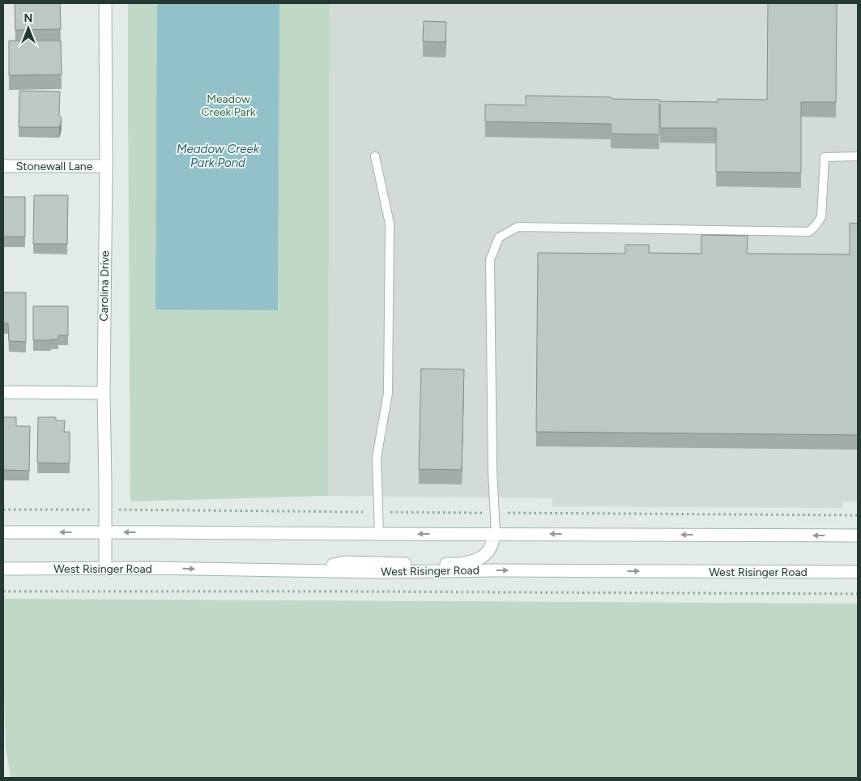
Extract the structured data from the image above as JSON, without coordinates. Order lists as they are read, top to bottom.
{
  "streets": {
    "main road": ["Stonewall Lane", "Carolina Drive", "West Risinger Road"]
  },
  "crossings": [
    ["Stonewall Lane", "Carolina Drive"],
    ["Carolina Drive", "West Risinger Road"]
  ],
  "water": ["Meadow Creek Park Pond"],
  "parks": ["Meadow Creek Park"],
  "north": "top"
}
